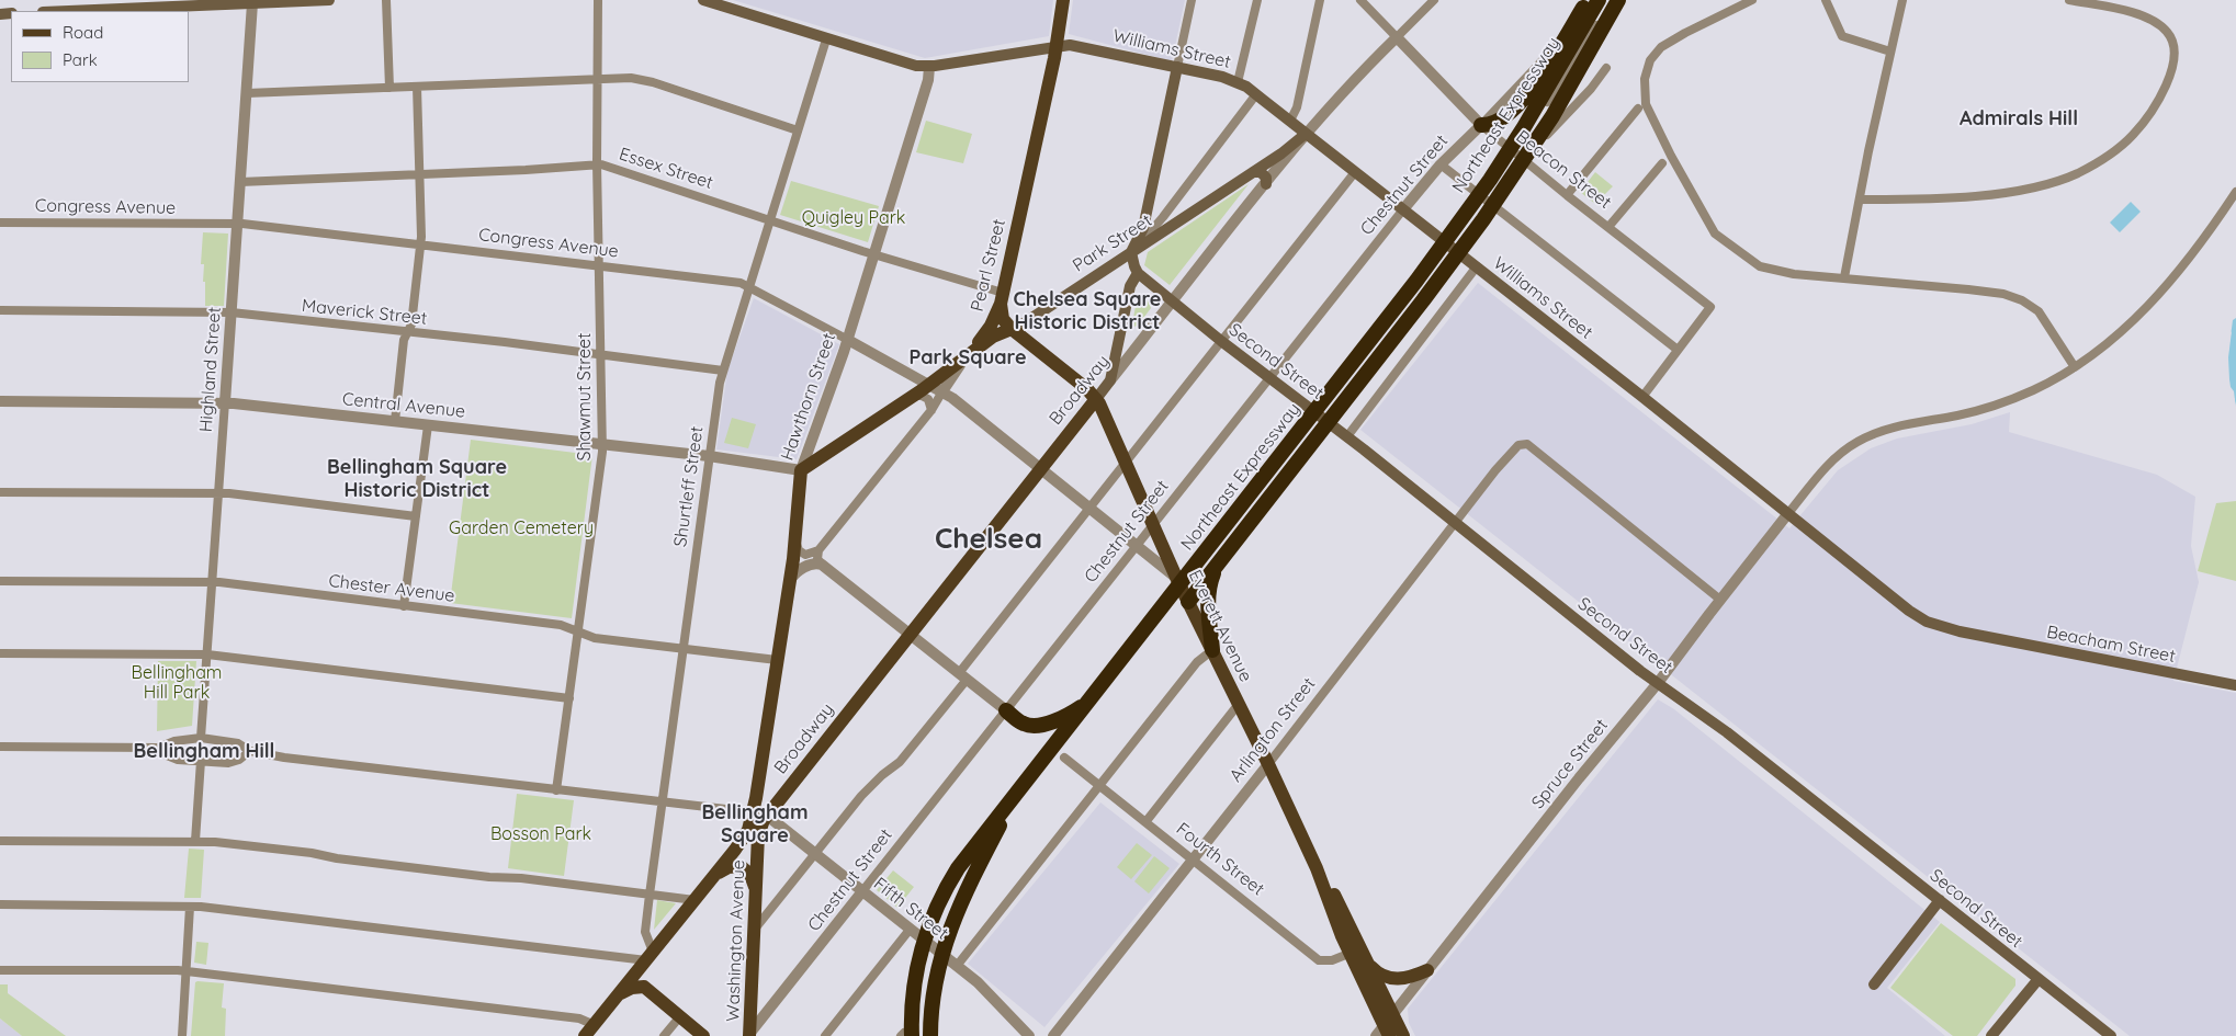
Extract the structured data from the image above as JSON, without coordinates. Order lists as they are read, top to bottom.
{
  "streets": {
    "highway": ["Northeast Expressway"],
    "main road": [
      "Williams Street",
      "Park Street",
      "Pearl Street",
      "Second Street",
      "Broadway",
      "Hawthorn Street",
      "Everett Avenue",
      "Beacham Street",
      "Washington Avenue"
    ],
    "street": [
      "Essex Street",
      "Beacon Street",
      "Chestnut Street",
      "Congress Avenue",
      "Maverick Street",
      "Highland Street",
      "Shawmut Street",
      "Central Avenue",
      "Shurtleff Street",
      "Chester Avenue",
      "Arlington Street",
      "Spruce Street",
      "Fourth Street",
      "Fifth Street"
    ]
  },
  "crossings": [
    ["Williams Street", "Chestnut Street"],
    ["Williams Street", "Park Street"],
    ["Williams Street", "Pearl Street"],
    ["Williams Street", "Broadway"],
    ["Williams Street", "Hawthorn Street"],
    ["Williams Street", "Shurtleff Street"],
    ["Williams Street", "Beacham Street"],
    ["Williams Street", "Spruce Street"],
    ["Essex Street", "Pearl Street"],
    ["Essex Street", "Highland Street"],
    ["Essex Street", "Shawmut Street"],
    ["Essex Street", "Hawthorn Street"],
    ["Essex Street", "Shurtleff Street"],
    ["Beacon Street", "Chestnut Street"],
    ["Beacon Street", "Broadway"],
    ["Chestnut Street", "Congress Avenue"],
    ["Chestnut Street", "Second Street"],
    ["Chestnut Street", "Everett Avenue"],
    ["Chestnut Street", "Fifth Street"],
    ["Chestnut Street", "Washington Avenue"],
    ["Congress Avenue", "Park Street"],
    ["Congress Avenue", "Pearl Street"],
    ["Congress Avenue", "Highland Street"],
    ["Congress Avenue", "Broadway"],
    ["Congress Avenue", "Shawmut Street"],
    ["Congress Avenue", "Hawthorn Street"],
    ["Congress Avenue", "Shurtleff Street"],
    ["Congress Avenue", "Everett Avenue"],
    ["Park Street", "Pearl Street"],
    ["Park Street", "Broadway"],
    ["Park Street", "Hawthorn Street"],
    ["Park Street", "Central Avenue"],
    ["Maverick Street", "Highland Street"],
    ["Maverick Street", "Shawmut Street"],
    ["Maverick Street", "Shurtleff Street"],
    ["Second Street", "Broadway"],
    ["Second Street", "Arlington Street"],
    ["Second Street", "Spruce Street"],
    ["Highland Street", "Central Avenue"],
    ["Highland Street", "Chester Avenue"],
    ["Broadway", "Hawthorn Street"],
    ["Broadway", "Shurtleff Street"],
    ["Broadway", "Everett Avenue"],
    ["Broadway", "Fifth Street"],
    ["Broadway", "Washington Avenue"],
    ["Shawmut Street", "Central Avenue"],
    ["Shawmut Street", "Chester Avenue"],
    ["Hawthorn Street", "Central Avenue"],
    ["Hawthorn Street", "Chester Avenue"],
    ["Hawthorn Street", "Fifth Street"],
    ["Hawthorn Street", "Washington Avenue"],
    ["Central Avenue", "Shurtleff Street"],
    ["Shurtleff Street", "Chester Avenue"],
    ["Everett Avenue", "Arlington Street"],
    ["Everett Avenue", "Spruce Street"],
    ["Everett Avenue", "Fourth Street"],
    ["Arlington Street", "Spruce Street"],
    ["Arlington Street", "Fourth Street"],
    ["Fifth Street", "Washington Avenue"]
  ],
  "districts": [
    "Admirals Hill",
    "Chelsea Square Historic District",
    "Park Square",
    "Bellingham Square Historic District",
    "Chelsea",
    "Bellingham Hill",
    "Bellingham Square"
  ],
  "parks": [
    "Quigley Park",
    "Garden Cemetery",
    "Bellingham Hill Park",
    "Bosson Park"
  ],
  "legend": ["Road", "Park"]
}
